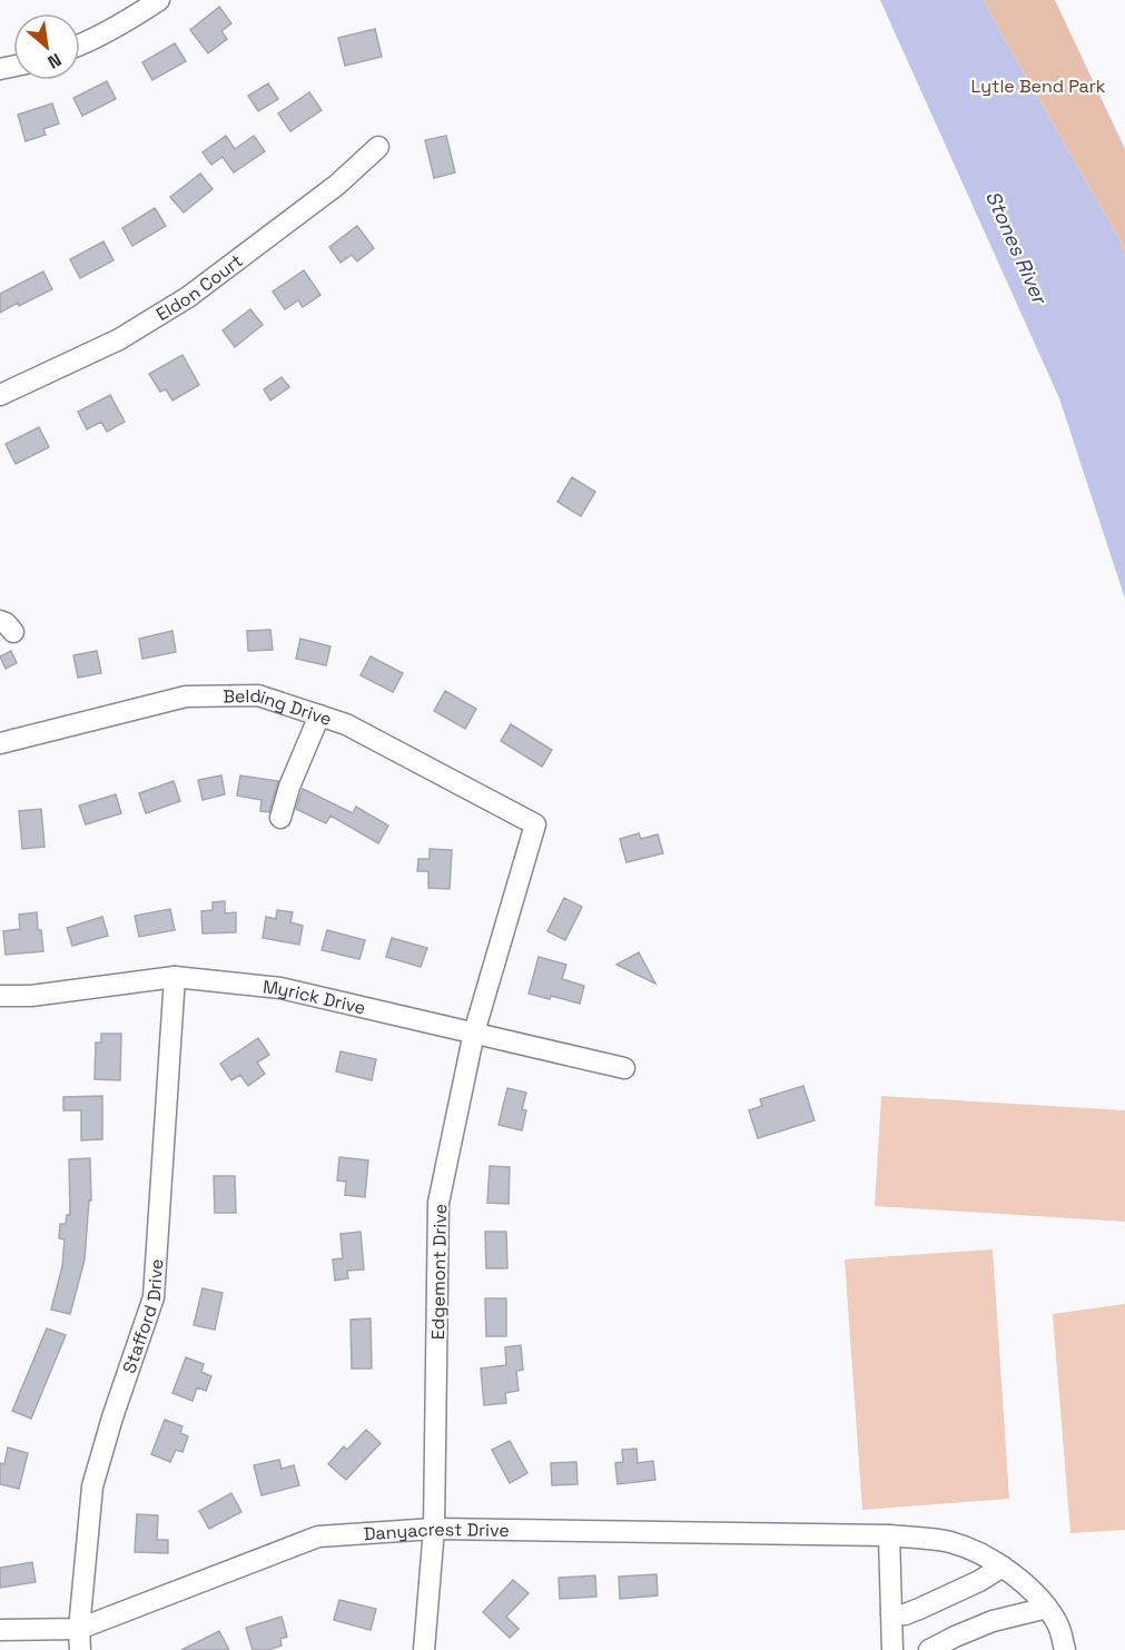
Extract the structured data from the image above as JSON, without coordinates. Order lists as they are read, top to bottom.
{
  "streets": {
    "street": [
      "Eldon Court",
      "Belding Drive",
      "Myrick Drive",
      "Edgemont Drive",
      "Stafford Drive",
      "Danyacrest Drive"
    ]
  },
  "crossings": [
    ["Belding Drive", "Edgemont Drive"],
    ["Myrick Drive", "Edgemont Drive"],
    ["Myrick Drive", "Stafford Drive"],
    ["Edgemont Drive", "Danyacrest Drive"],
    ["Stafford Drive", "Danyacrest Drive"]
  ],
  "water": ["Stones River"],
  "parks": ["Lytle Bend Park"],
  "north": "bottom right"
}
